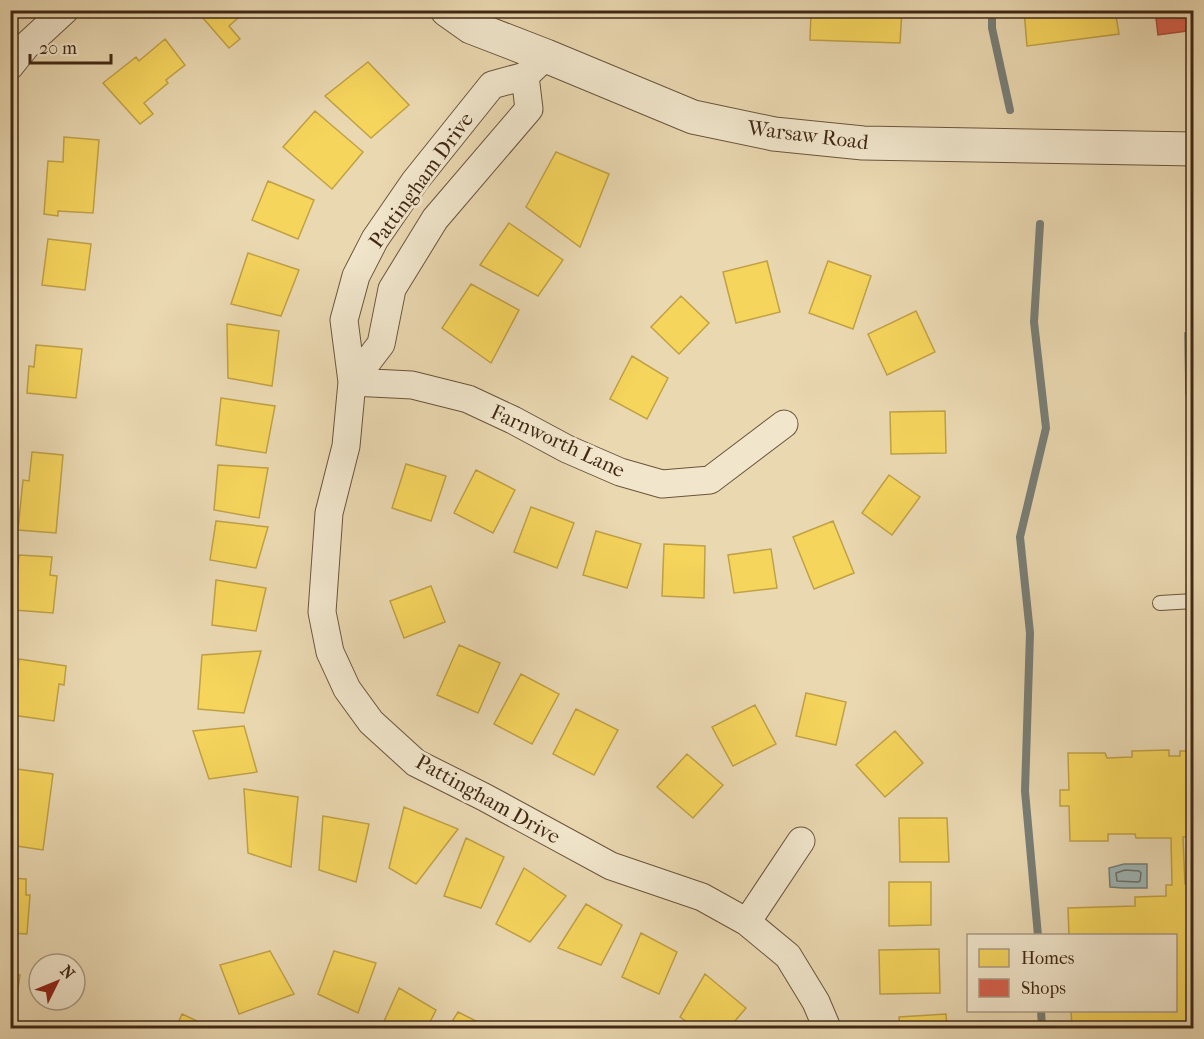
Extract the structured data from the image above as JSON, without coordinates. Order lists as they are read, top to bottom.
{
  "streets": {
    "street": ["Warsaw Road", "Pattingham Drive", "Farnworth Lane"]
  },
  "crossings": [
    ["Warsaw Road", "Pattingham Drive"],
    ["Pattingham Drive", "Farnworth Lane"]
  ],
  "legend": ["Homes", "Shops"],
  "scale_bar": "20 m",
  "north": "top right"
}
